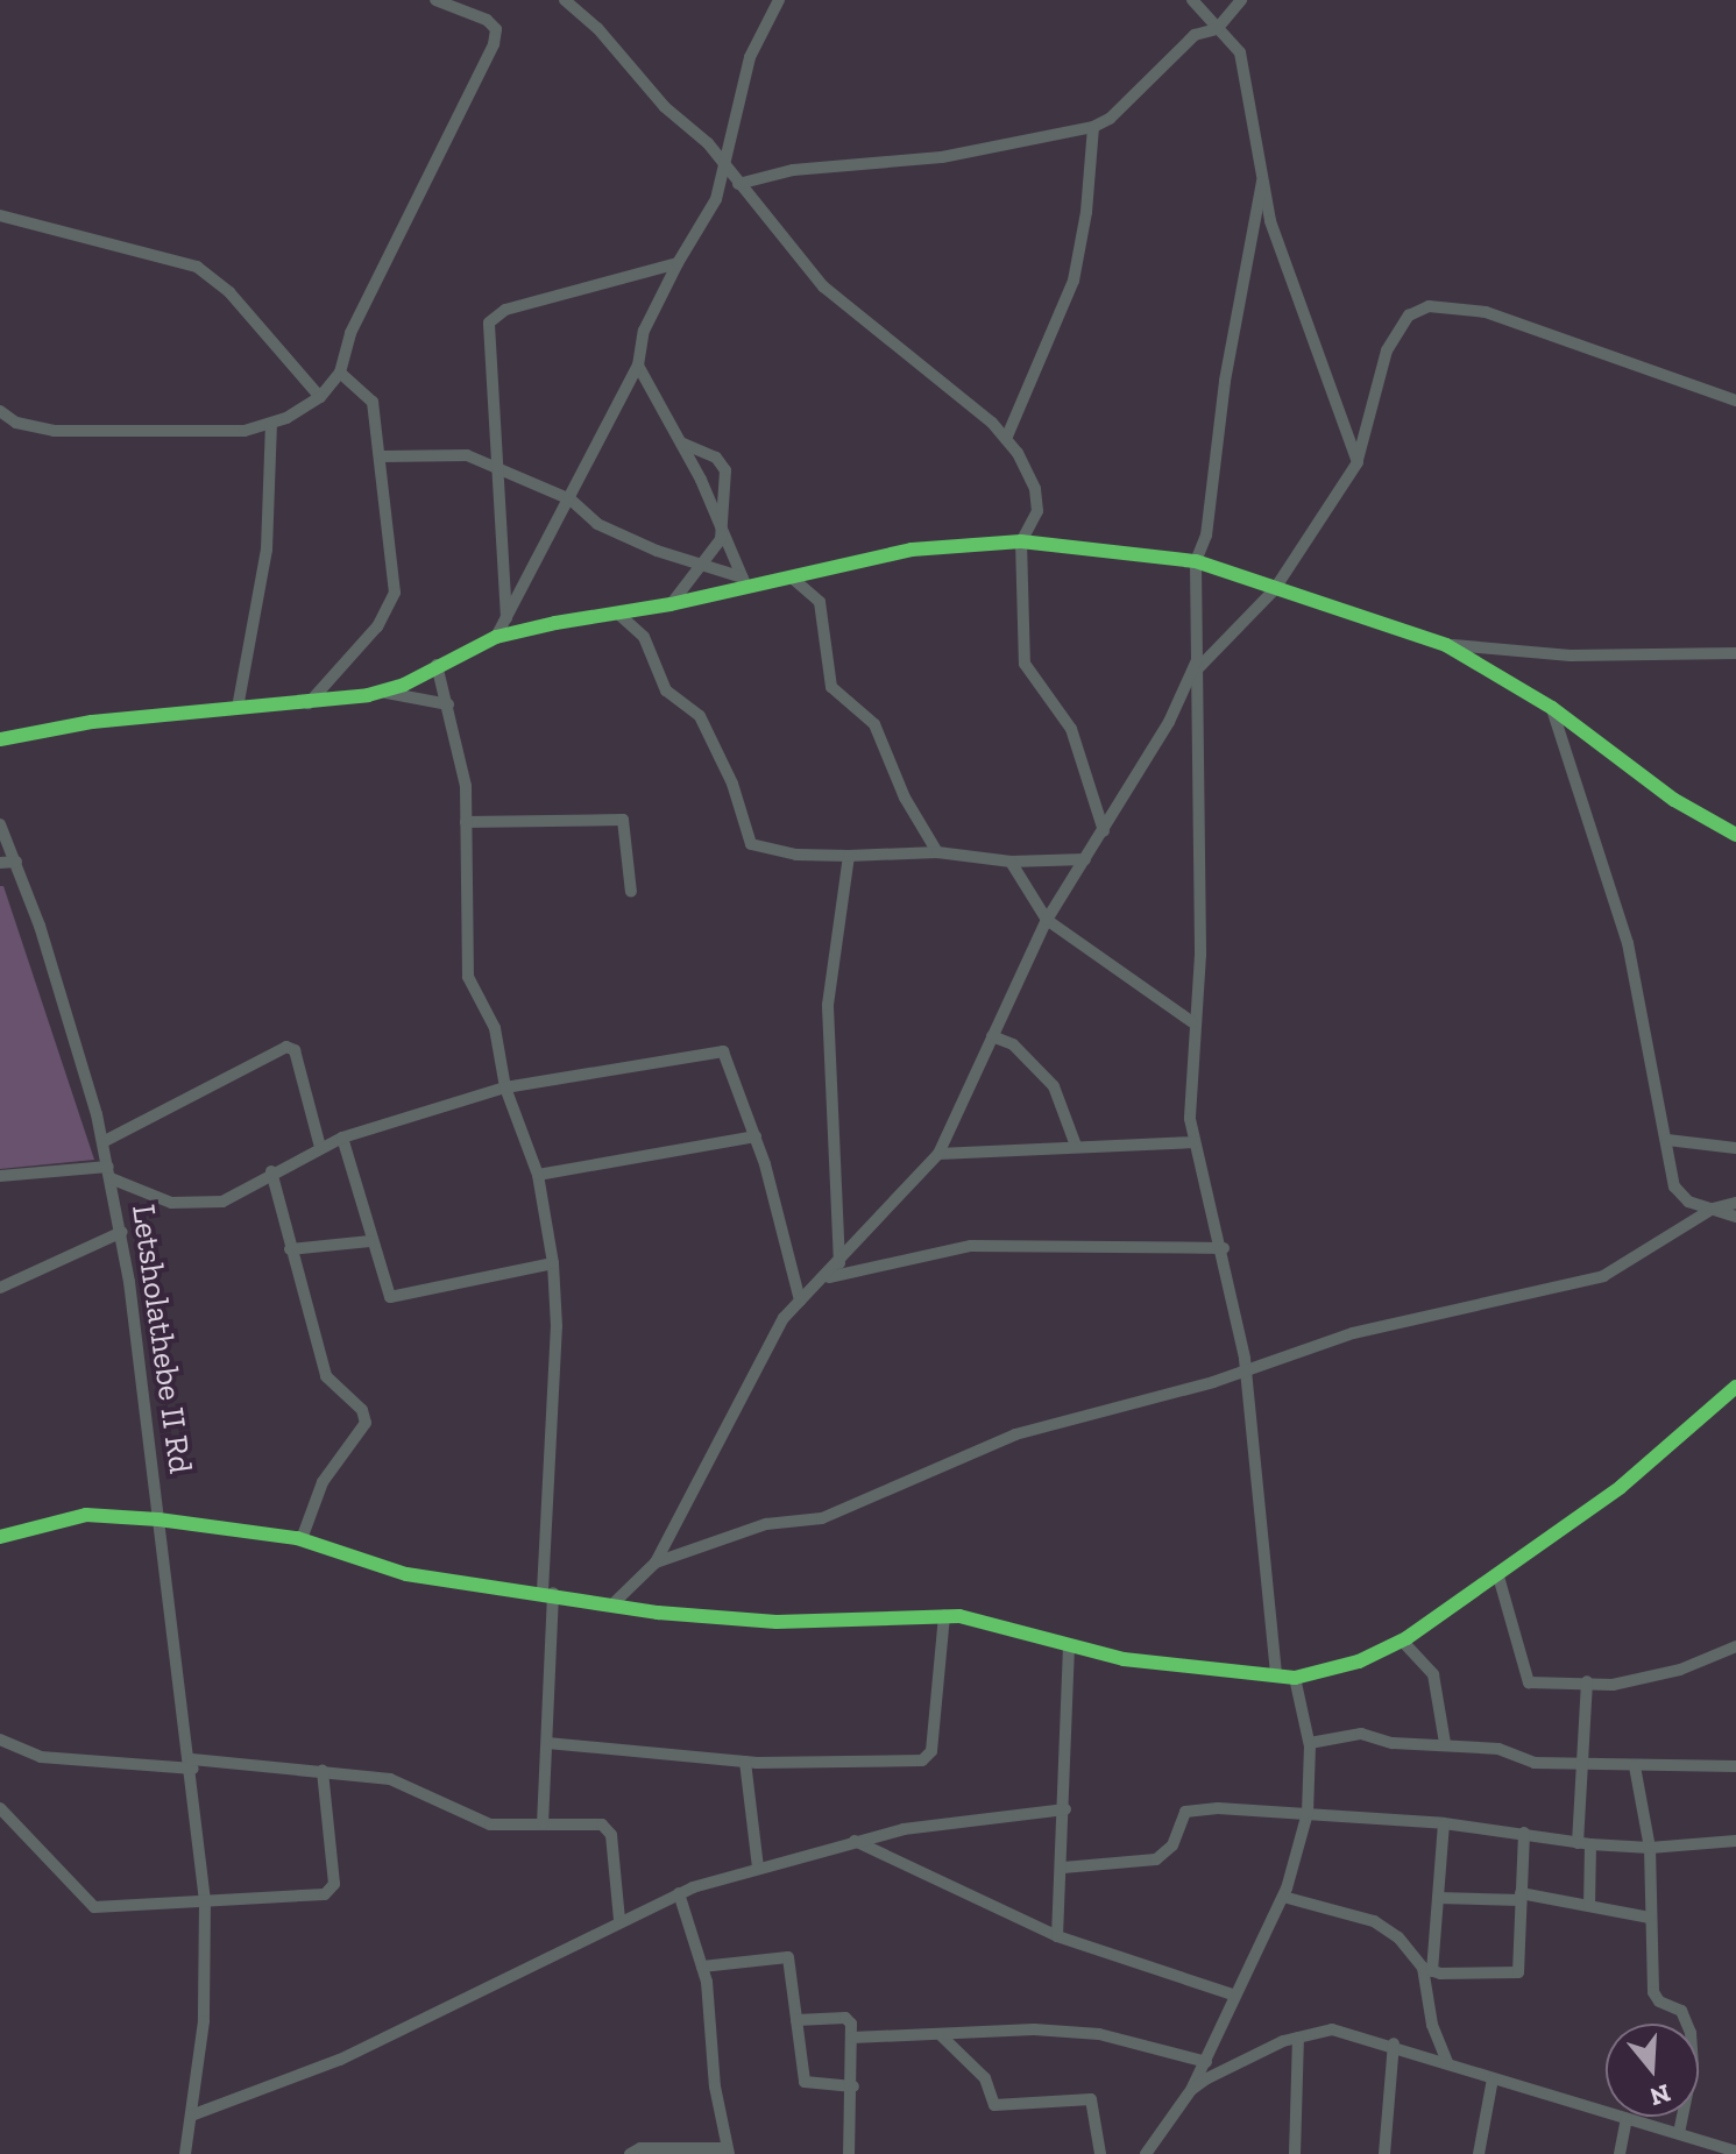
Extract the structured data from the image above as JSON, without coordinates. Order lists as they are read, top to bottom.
{
  "streets": {
    "street": ["Letsholathebe II Rd"]
  },
  "north": "bottom"
}
